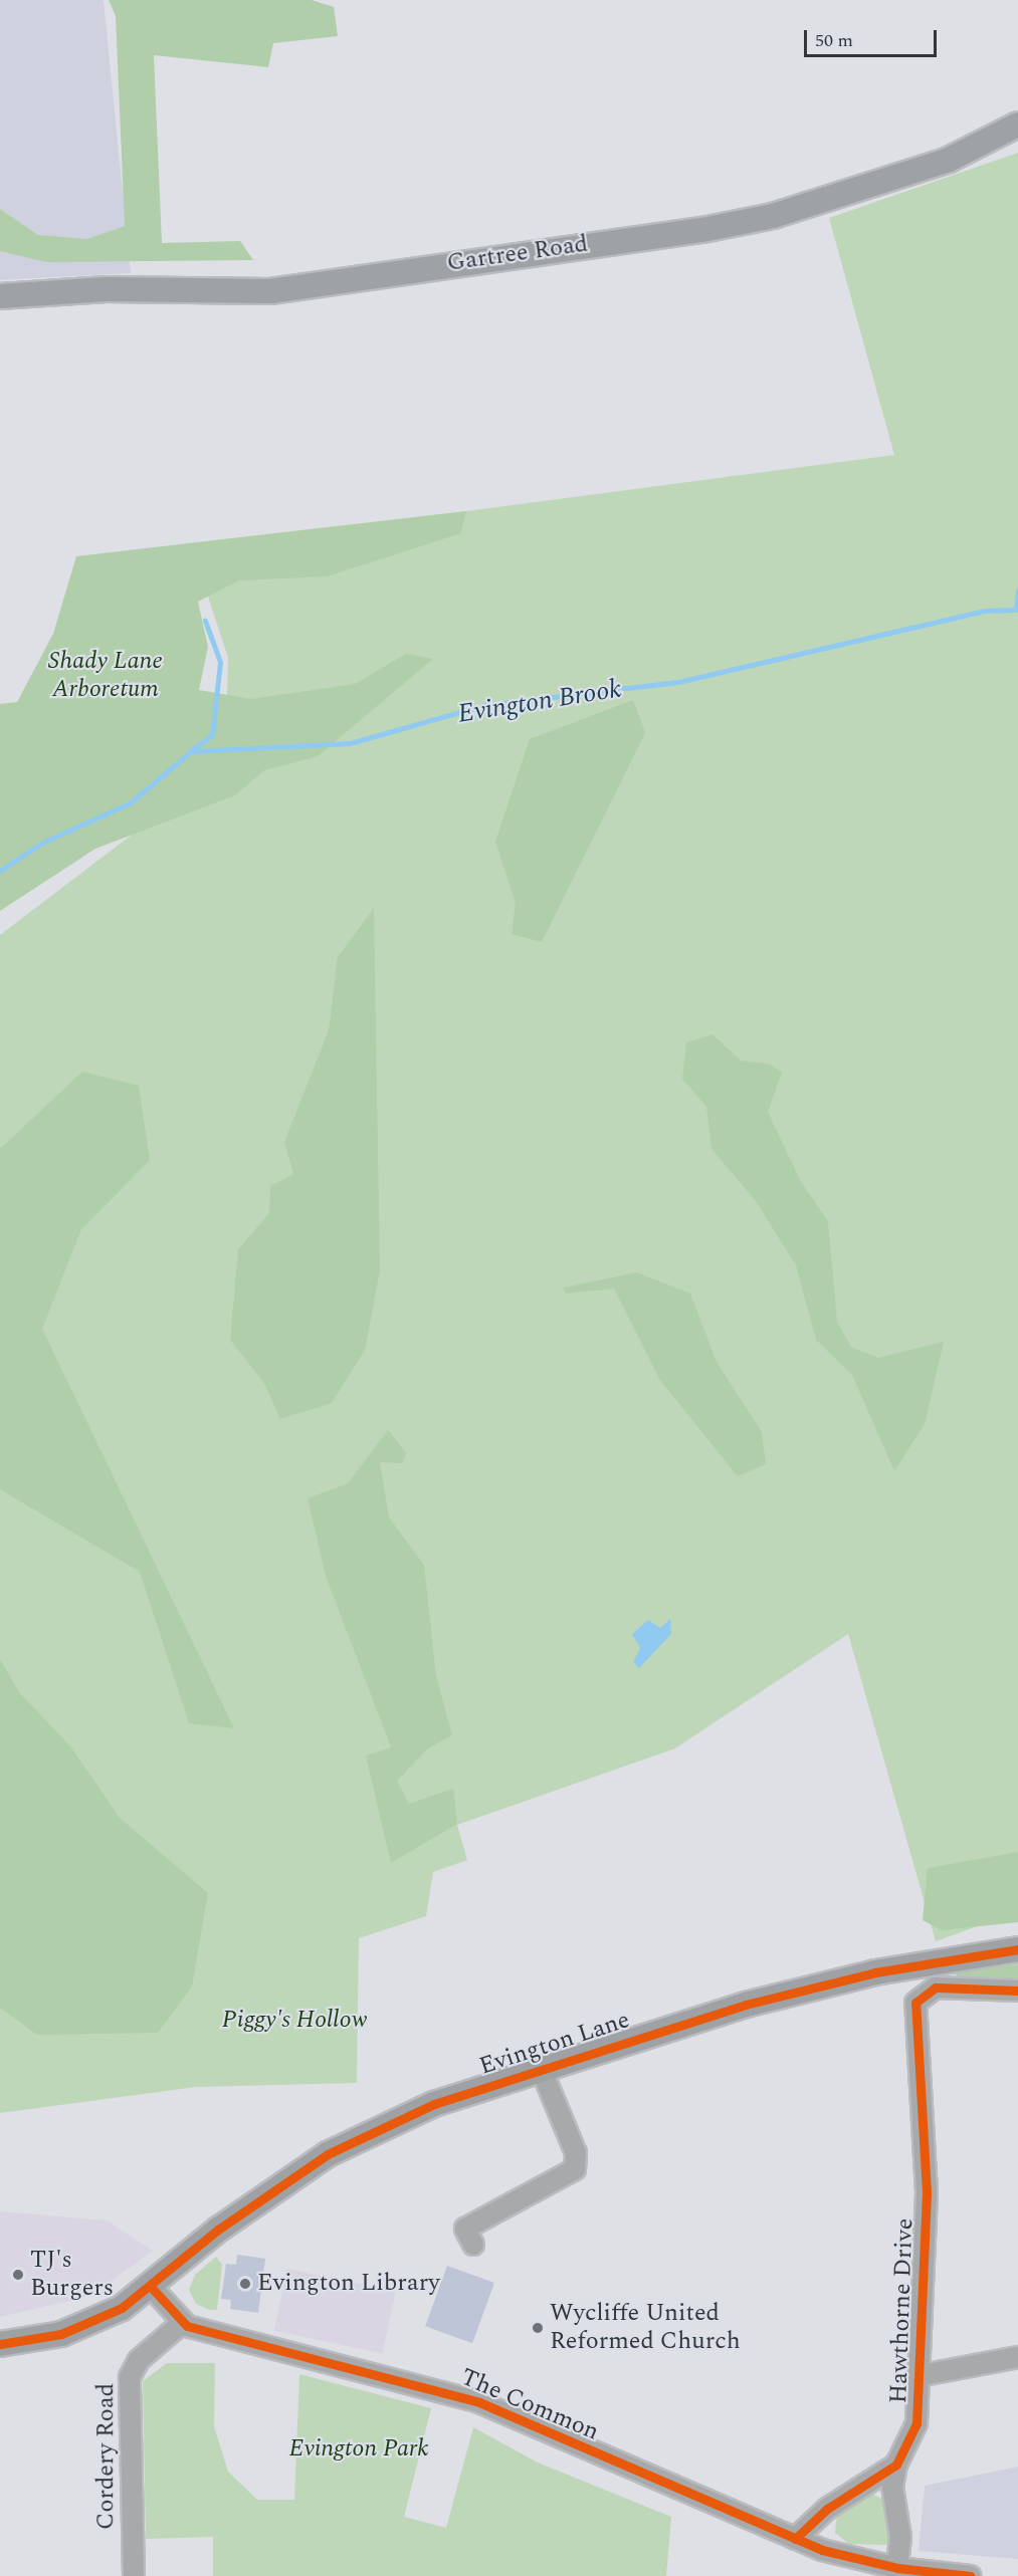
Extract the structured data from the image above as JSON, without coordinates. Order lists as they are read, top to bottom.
{
  "streets": {
    "main road": ["Gartree Road", "Evington Lane"],
    "street": ["Hawthorne Drive", "The Common", "Cordery Road"]
  },
  "crossings": [
    ["Hawthorne Drive", "The Common"],
    ["The Common", "Cordery Road"]
  ],
  "water": ["Evington Brook"],
  "parks": ["Shady Lane Arboretum", "Piggy's Hollow", "Evington Park"],
  "places": ["TJ's Burgers", "Evington Library", "Wycliffe United Reformed Church"],
  "scale_bar": "50 m"
}
